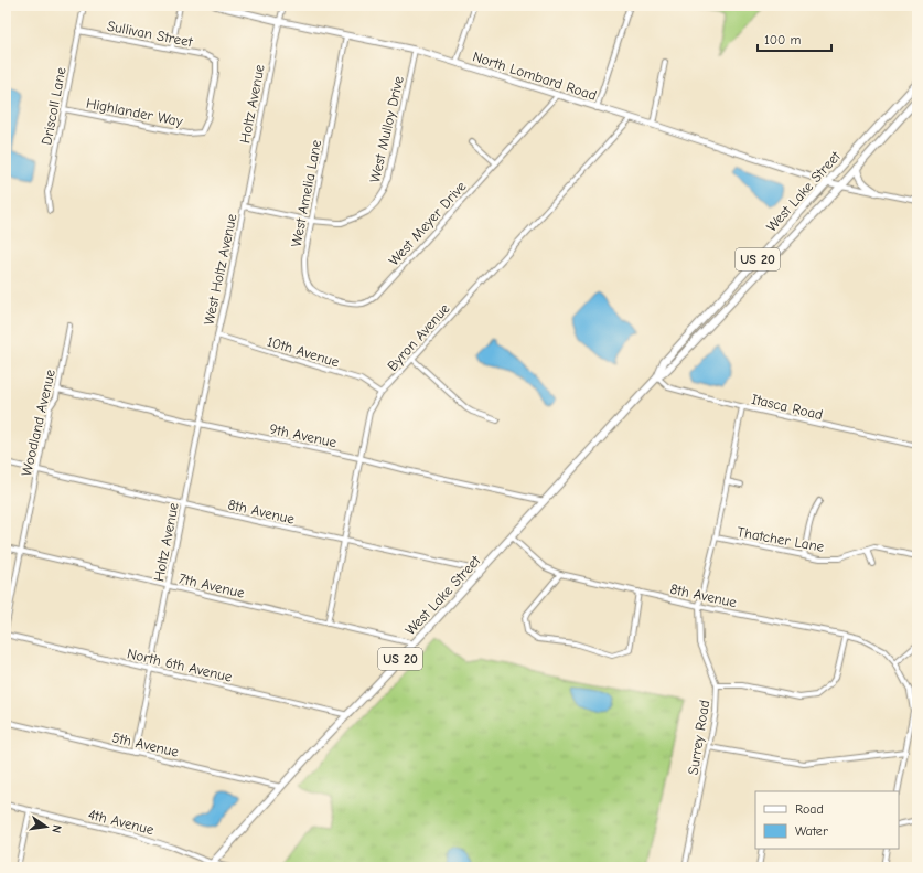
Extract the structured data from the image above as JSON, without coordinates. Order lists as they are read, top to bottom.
{
  "streets": {
    "main road": ["West Lake Street", "US 20"],
    "street": [
      "Sullivan Street",
      "North Lombard Road",
      "Holtz Avenue",
      "Driscoll Lane",
      "Highlander Way",
      "West Mulloy Drive",
      "West Amelia Lane",
      "West Meyer Drive",
      "West Holtz Avenue",
      "Byron Avenue",
      "10th Avenue",
      "Itasca Road",
      "Woodland Avenue",
      "9th Avenue",
      "8th Avenue",
      "Thatcher Lane",
      "7th Avenue",
      "North 6th Avenue",
      "Surrey Road",
      "5th Avenue",
      "4th Avenue"
    ]
  },
  "crossings": [
    ["Sullivan Street", "Driscoll Lane"],
    ["Sullivan Street", "Highlander Way"],
    ["North Lombard Road", "Holtz Avenue"],
    ["North Lombard Road", "West Mulloy Drive"],
    ["North Lombard Road", "West Lake Street"],
    ["North Lombard Road", "West Amelia Lane"],
    ["North Lombard Road", "West Meyer Drive"],
    ["North Lombard Road", "Byron Avenue"],
    ["Holtz Avenue", "West Mulloy Drive"],
    ["Holtz Avenue", "West Holtz Avenue"],
    ["Holtz Avenue", "10th Avenue"],
    ["Holtz Avenue", "9th Avenue"],
    ["Holtz Avenue", "8th Avenue"],
    ["Holtz Avenue", "7th Avenue"],
    ["Holtz Avenue", "North 6th Avenue"],
    ["Holtz Avenue", "5th Avenue"],
    ["Driscoll Lane", "Highlander Way"],
    ["West Mulloy Drive", "West Amelia Lane"],
    ["West Mulloy Drive", "West Holtz Avenue"],
    ["West Lake Street", "Itasca Road"],
    ["West Lake Street", "9th Avenue"],
    ["West Lake Street", "8th Avenue"],
    ["West Lake Street", "7th Avenue"],
    ["West Lake Street", "North 6th Avenue"],
    ["West Lake Street", "5th Avenue"],
    ["West Lake Street", "4th Avenue"],
    ["West Amelia Lane", "West Meyer Drive"],
    ["West Holtz Avenue", "10th Avenue"],
    ["Byron Avenue", "10th Avenue"],
    ["Byron Avenue", "9th Avenue"],
    ["Byron Avenue", "8th Avenue"],
    ["Byron Avenue", "7th Avenue"],
    ["Itasca Road", "Surrey Road"],
    ["Woodland Avenue", "9th Avenue"],
    ["Woodland Avenue", "8th Avenue"],
    ["Woodland Avenue", "7th Avenue"],
    ["8th Avenue", "Surrey Road"],
    ["Thatcher Lane", "Surrey Road"]
  ],
  "legend": ["Road", "Water"],
  "scale_bar": "100 m",
  "north": "right"
}
